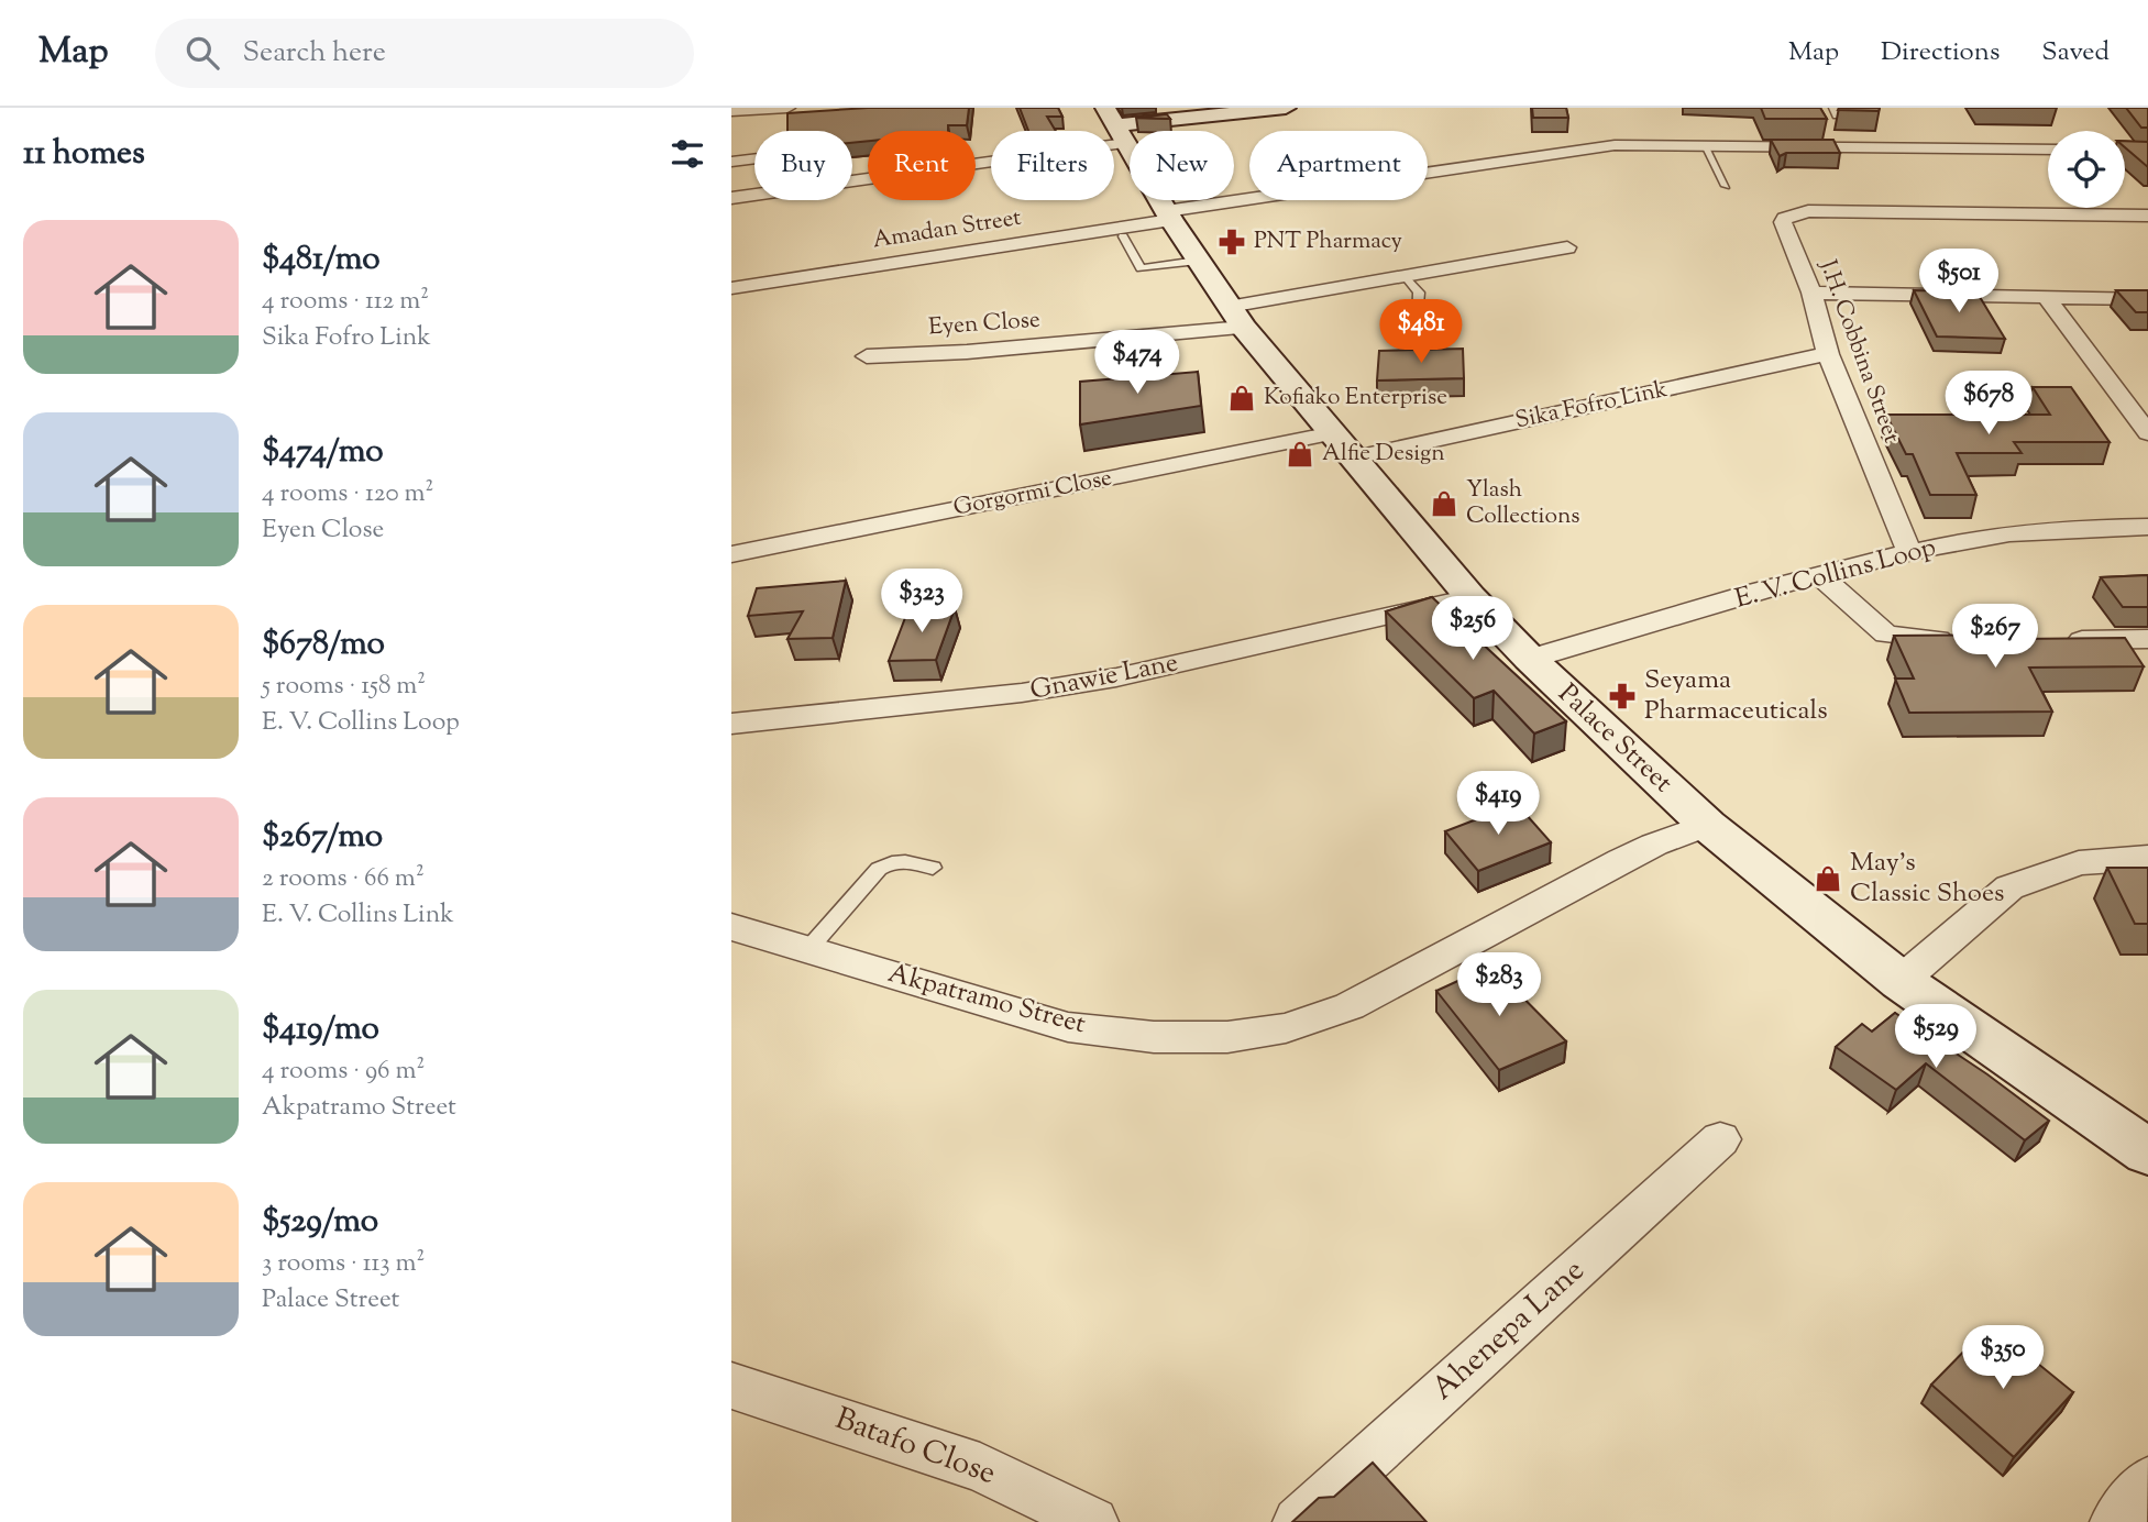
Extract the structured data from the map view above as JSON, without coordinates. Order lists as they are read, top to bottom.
{
  "streets": {
    "street": [
      "Amadan Street",
      "Eyen Close",
      "J.H. Cobbina Street",
      "Sika Fofro Link",
      "Gorgormi Close",
      "E. V. Collins Loop",
      "Gnawie Lane",
      "Palace Street",
      "Akpatramo Street",
      "Ahenepa Lane",
      "Batafo Close"
    ]
  },
  "crossings": [
    ["Amadan Street", "Palace Street"],
    ["Eyen Close", "Palace Street"],
    ["J.H. Cobbina Street", "Sika Fofro Link"],
    ["J.H. Cobbina Street", "E. V. Collins Loop"],
    ["Sika Fofro Link", "Palace Street"],
    ["Gorgormi Close", "Palace Street"],
    ["E. V. Collins Loop", "Palace Street"],
    ["Gnawie Lane", "Palace Street"],
    ["Palace Street", "Akpatramo Street"]
  ],
  "places": {
    "pharmacy": ["PNT Pharmacy", "Seyama Pharmaceuticals"],
    "shop": [
      "Kofiako Enterprise",
      "Alfie Design",
      "Ylash Collections",
      "May's Classic Shoes"
    ]
  },
  "page": {
    "header": "Map",
    "search": "Search here",
    "nav": ["Map", "Directions", "Saved"],
    "heading": "11 homes",
    "chip": [
      "Buy",
      "Rent",
      "Filters",
      "New",
      "Apartment"
    ],
    "list": [
      {
        "name": "$481/mo",
        "note": "4 rooms · 112 m² · Sika Fofro Link"
      },
      {
        "name": "$474/mo",
        "note": "4 rooms · 120 m² · Eyen Close"
      },
      {
        "name": "$678/mo",
        "note": "5 rooms · 158 m² · E. V. Collins Loop"
      },
      {
        "name": "$267/mo",
        "note": "2 rooms · 66 m² · E. V. Collins Link"
      },
      {
        "name": "$419/mo",
        "note": "4 rooms · 96 m² · Akpatramo Street"
      },
      {
        "name": "$529/mo",
        "note": "3 rooms · 113 m² · Palace Street"
      }
    ],
    "price": [
      "$501",
      "$481",
      "$474",
      "$678",
      "$323",
      "$256",
      "$267",
      "$419",
      "$283",
      "$529",
      "$350"
    ]
  }
}
